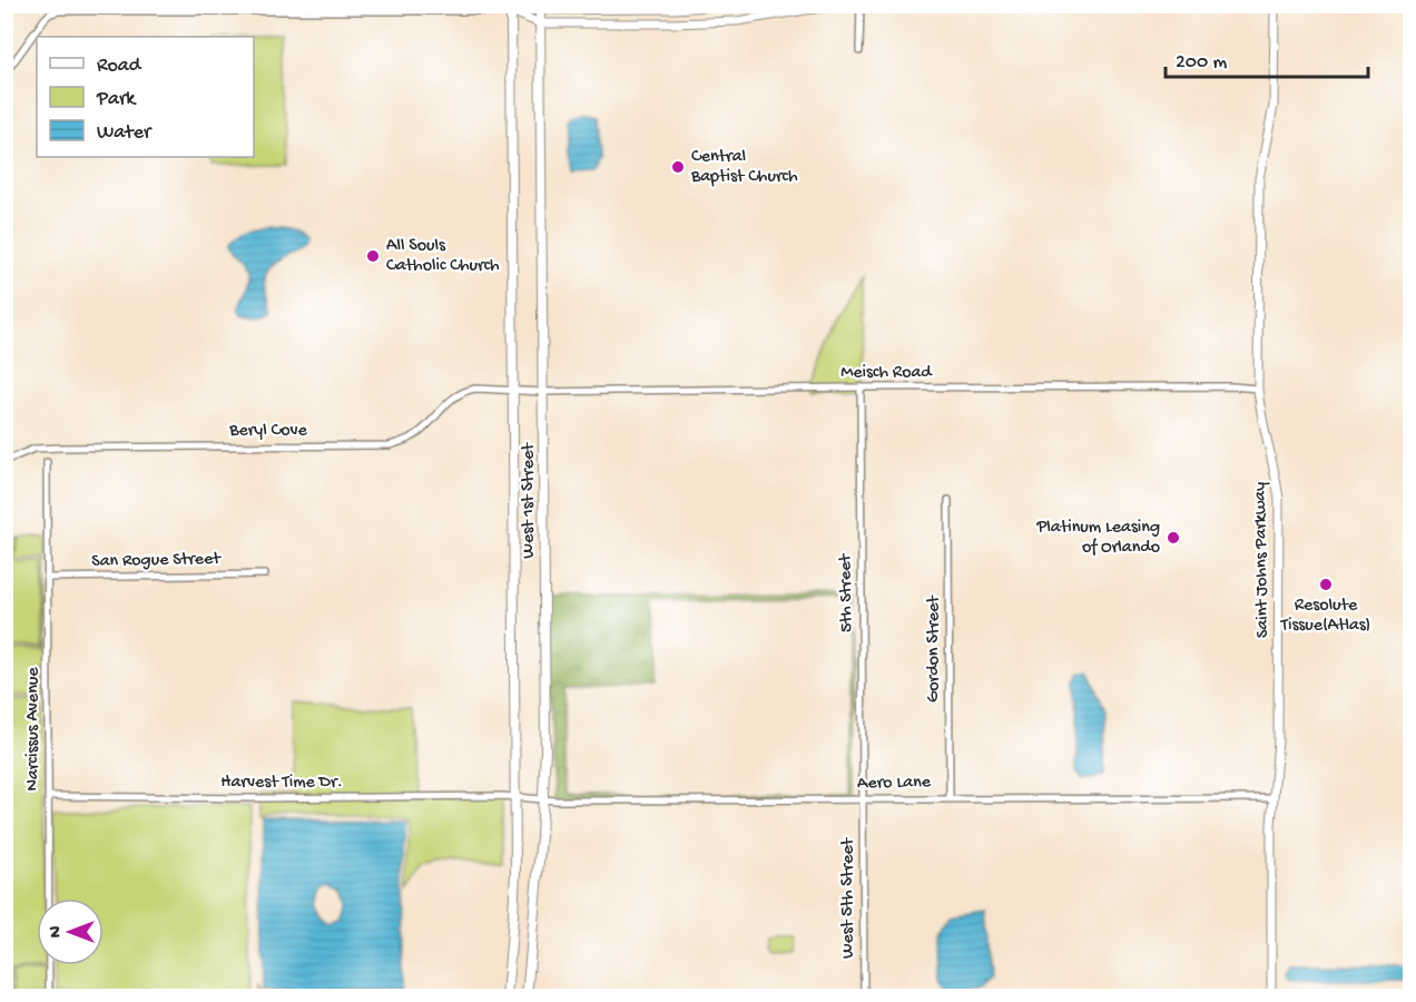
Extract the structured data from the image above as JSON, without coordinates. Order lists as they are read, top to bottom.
{
  "streets": {
    "main road": ["West 1st Street"],
    "street": [
      "Meisch Road",
      "Beryl Cove",
      "Saint Johns Parkway",
      "San Rogue Street",
      "5th Street",
      "Gordon Street",
      "Narcissus Avenue",
      "Harvest Time Dr.",
      "Aero Lane",
      "West 5th Street"
    ]
  },
  "crossings": [
    ["Meisch Road", "Beryl Cove"],
    ["Meisch Road", "West 1st Street"],
    ["Meisch Road", "Saint Johns Parkway"],
    ["Meisch Road", "5th Street"],
    ["Beryl Cove", "West 1st Street"],
    ["West 1st Street", "Harvest Time Dr."],
    ["West 1st Street", "Aero Lane"],
    ["Saint Johns Parkway", "Aero Lane"],
    ["San Rogue Street", "Narcissus Avenue"],
    ["5th Street", "Aero Lane"],
    ["5th Street", "West 5th Street"],
    ["Gordon Street", "Aero Lane"],
    ["Narcissus Avenue", "Harvest Time Dr."],
    ["Harvest Time Dr.", "Aero Lane"],
    ["Aero Lane", "West 5th Street"]
  ],
  "places": [
    "Central Baptist Church",
    "All Souls Catholic Church",
    "Platinum Leasing of Orlando",
    "Resolute Tissue(Atlas)"
  ],
  "legend": ["Road", "Park", "Water"],
  "scale_bar": "200 m",
  "north": "left"
}
